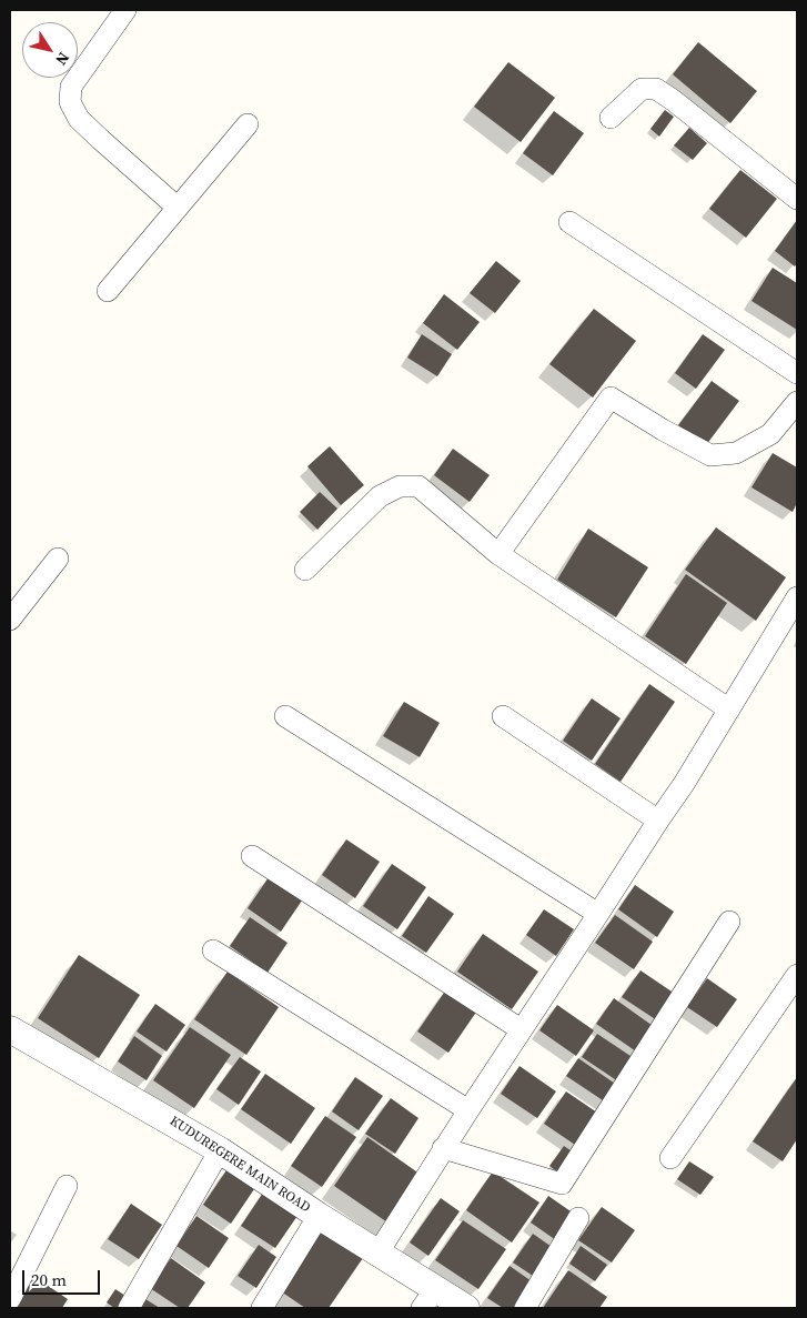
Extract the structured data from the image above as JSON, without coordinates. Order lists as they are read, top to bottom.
{
  "streets": {
    "street": ["KUDUREGERE MAIN ROAD"]
  },
  "scale_bar": "20 m",
  "north": "bottom right"
}
